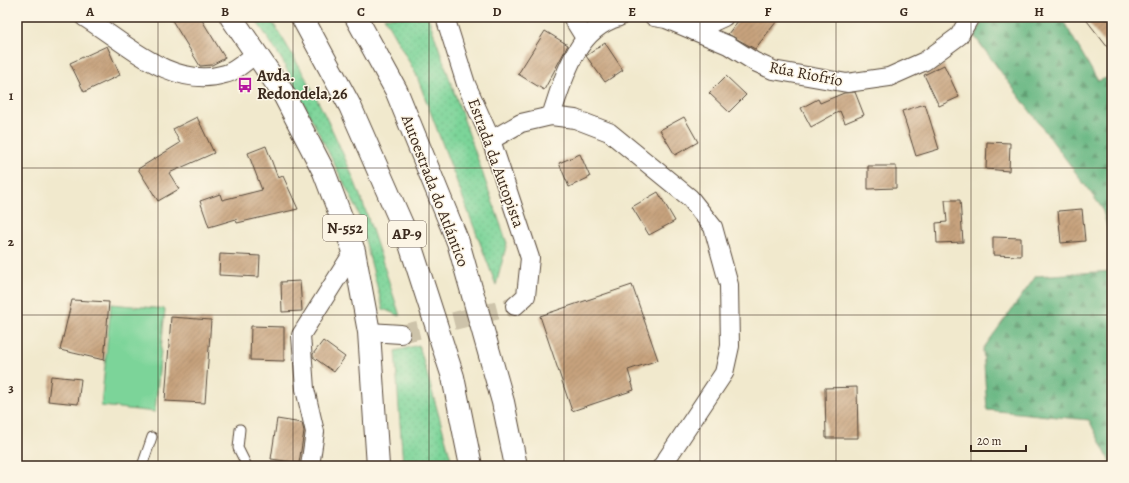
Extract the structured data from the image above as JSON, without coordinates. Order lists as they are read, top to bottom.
{
  "streets": {
    "highway": ["Autoestrada do Atlántico", "N-552", "AP-9"],
    "street": ["Rúa Riofrío", "Estrada da Autopista"]
  },
  "places": {
    "bus stop": ["Avda. Redondela,26"]
  },
  "scale_bar": "20 m",
  "grid": {
    "columns": [
      "A",
      "B",
      "C",
      "D",
      "E",
      "F",
      "G",
      "H"
    ],
    "rows": ["1", "2", "3"]
  }
}
